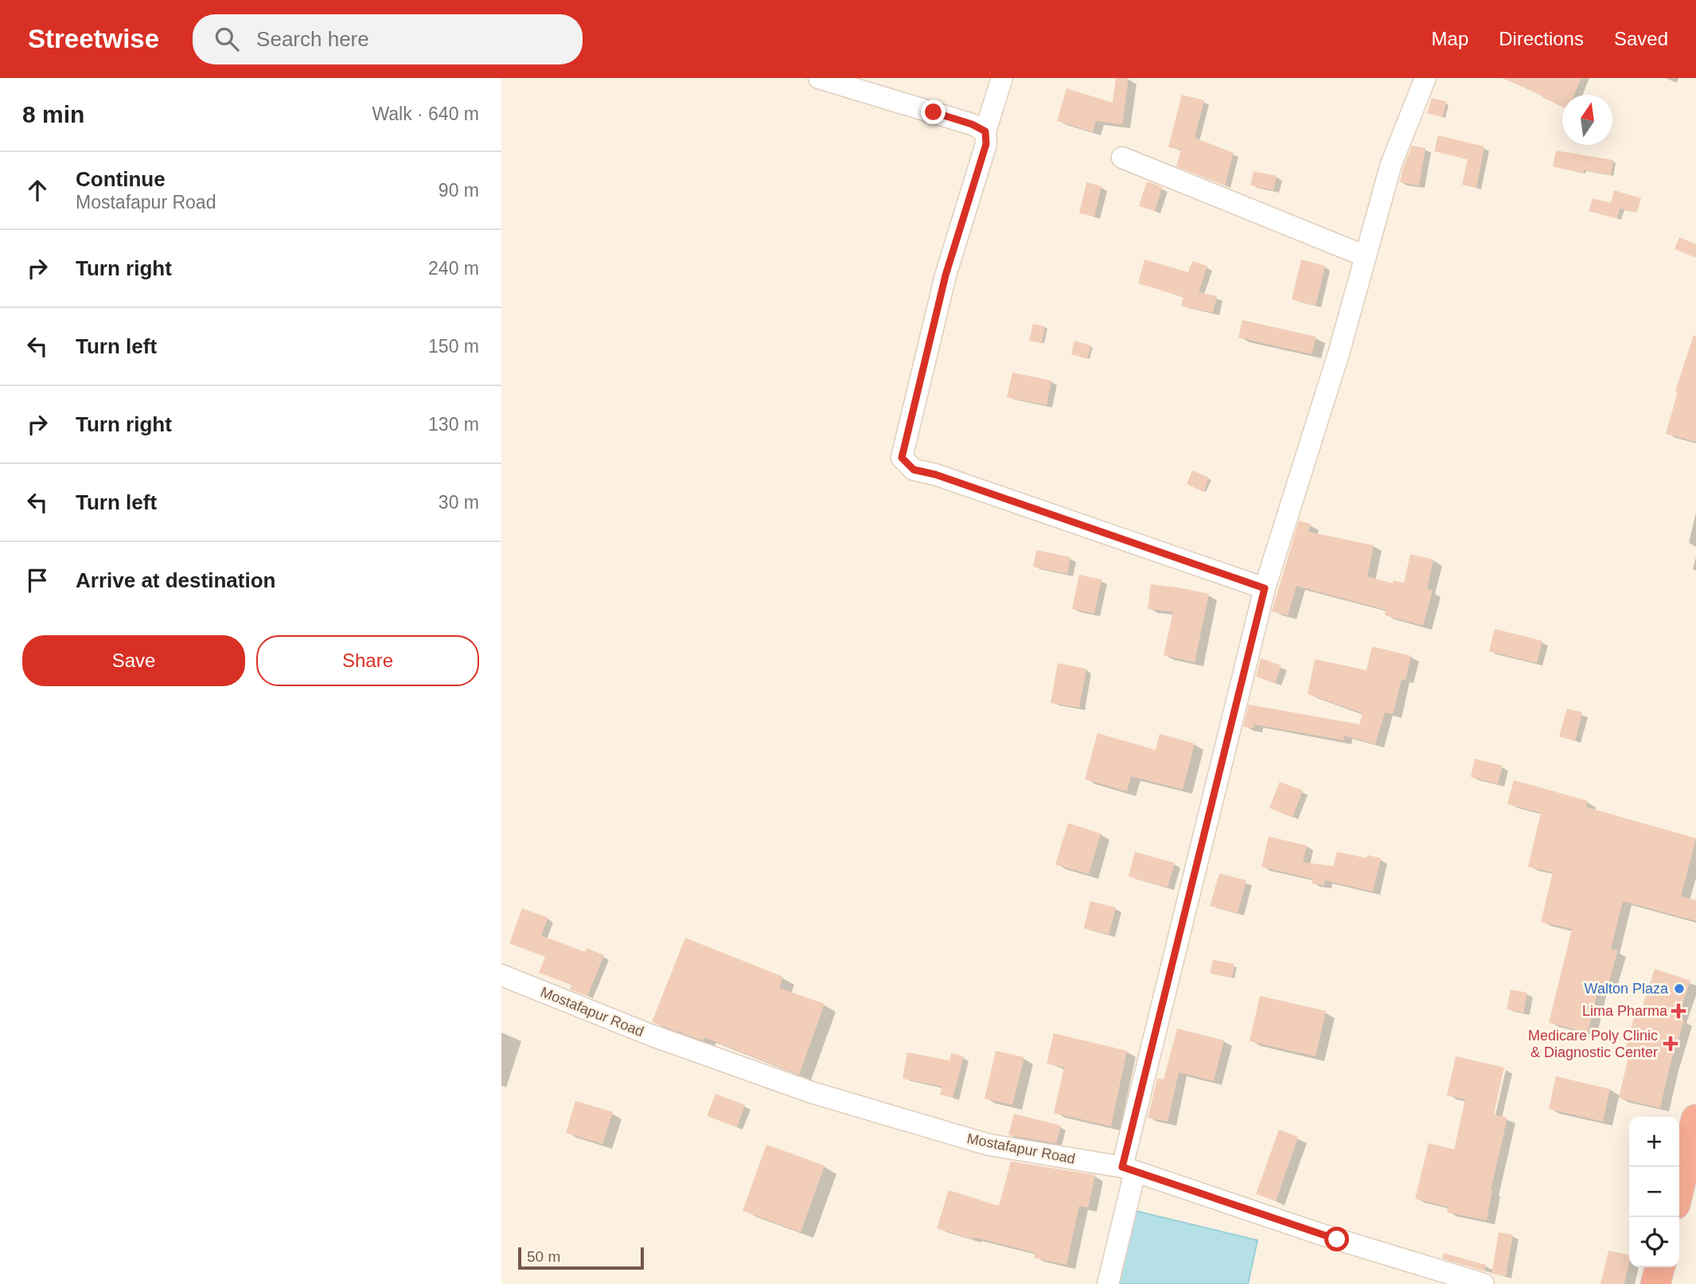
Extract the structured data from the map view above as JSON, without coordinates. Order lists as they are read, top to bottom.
{
  "streets": {
    "street": ["Mostafapur Road"]
  },
  "places": {
    "other": ["Walton Plaza"],
    "health": ["Lima Pharma", "Medicare Poly Clinic & Diagnostic Center"]
  },
  "scale_bar": "50 m",
  "north": "top",
  "page": {
    "header": "Streetwise",
    "search": "Search here",
    "nav": ["Map", "Directions", "Saved"],
    "heading": ["8 min", "Walk · 640 m"],
    "list": [
      ["Continue", "Mostafapur Road", "90 m"],
      ["Turn right", "240 m"],
      ["Turn left", "150 m"],
      ["Turn right", "130 m"],
      ["Turn left", "30 m"],
      "Arrive at destination"
    ],
    "buttons": ["Save", "Share"],
    "map_buttons": ["+", "−"],
    "scale": "50 m"
  }
}
